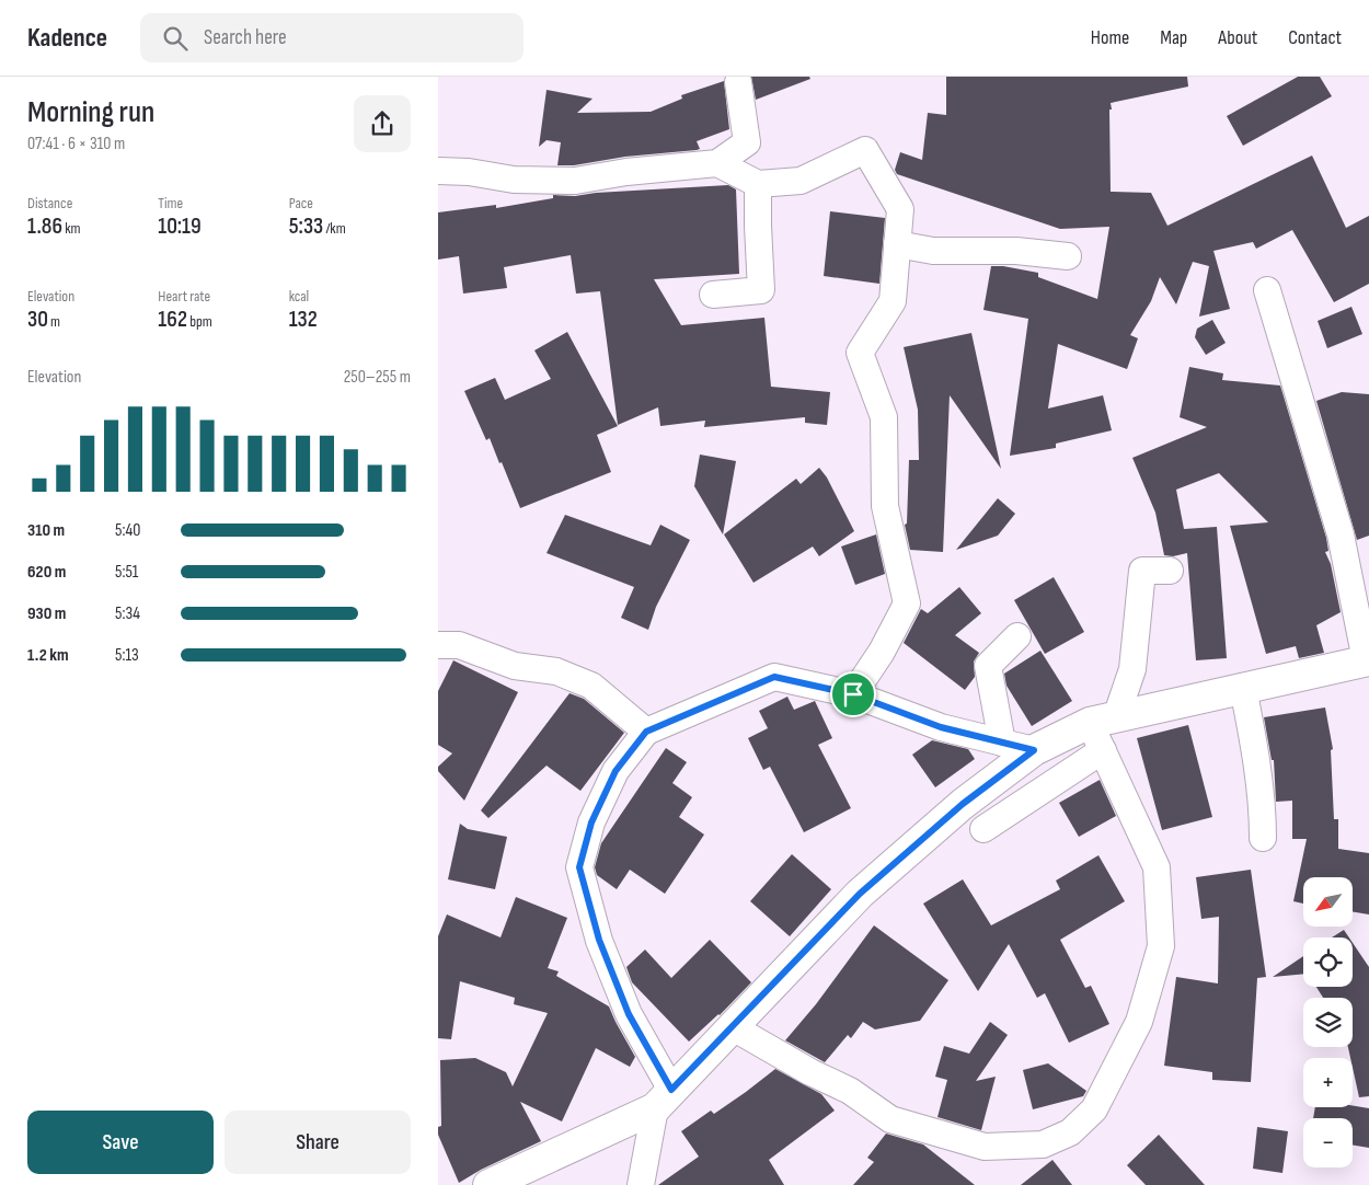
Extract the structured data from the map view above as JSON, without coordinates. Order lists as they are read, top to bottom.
{
  "north": "bottom left",
  "page": {
    "header": "Kadence",
    "search": "Search here",
    "nav": [
      "Home",
      "Map",
      "About",
      "Contact"
    ],
    "heading": ["Morning run", "07:41 · 6 × 310 m"],
    "stats": [
      ["Distance", "1.86 km"],
      ["Time", "10:19"],
      ["Pace", "5:33 /km"],
      ["Elevation", "30 m"],
      ["Heart rate", "162 bpm"],
      ["kcal", "132"]
    ],
    "chart": ["Elevation", "250–255 m"],
    "list": [
      {
        "name": "310 m",
        "note": "5:40"
      },
      {
        "name": "620 m",
        "note": "5:51"
      },
      {
        "name": "930 m",
        "note": "5:34"
      },
      {
        "name": "1.2 km",
        "note": "5:13"
      }
    ],
    "map_buttons": ["+", "−"],
    "buttons": ["Save", "Share"]
  }
}
